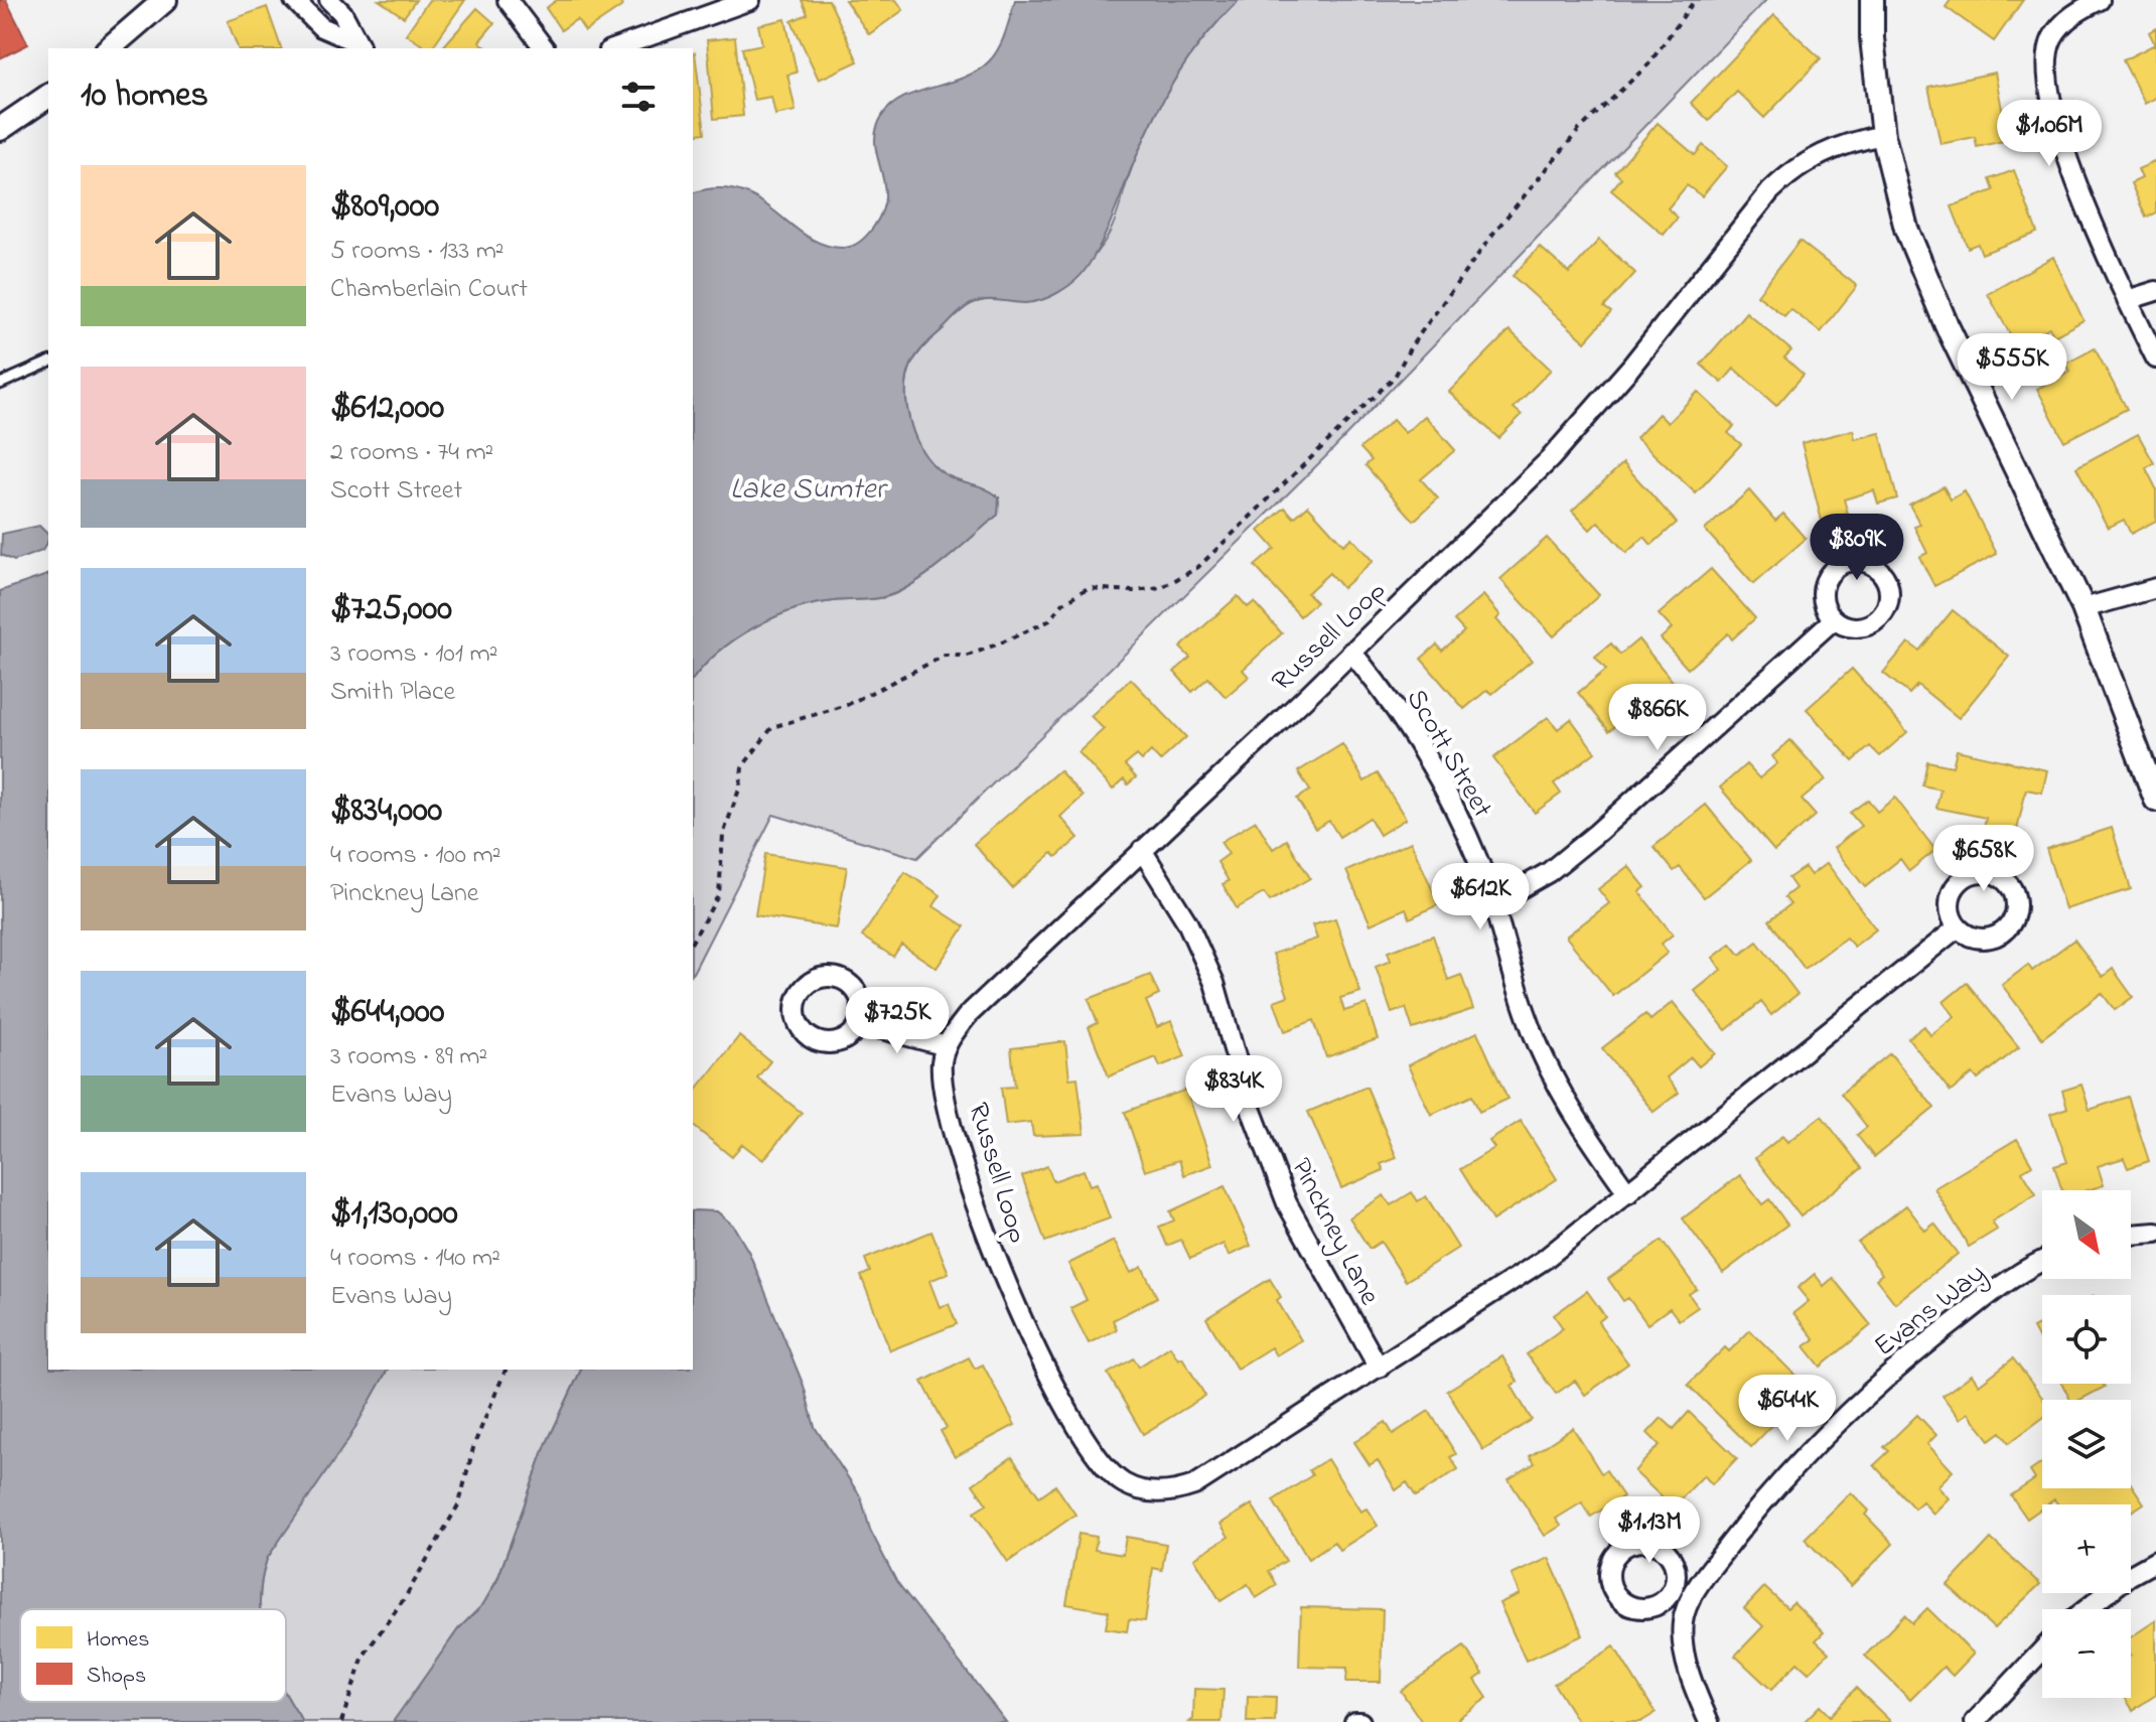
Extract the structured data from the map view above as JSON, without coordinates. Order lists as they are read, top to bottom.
{
  "streets": {
    "street": [
      "Russell Loop",
      "Scott Street",
      "Pinckney Lane",
      "Evans Way"
    ]
  },
  "crossings": [
    ["Russell Loop", "Scott Street"],
    ["Russell Loop", "Pinckney Lane"]
  ],
  "water": ["Lake Sumter"],
  "legend": ["Homes", "Shops"],
  "north": "bottom right",
  "page": {
    "heading": "10 homes",
    "price": [
      "$1.06M",
      "$555K",
      "$809K",
      "$866K",
      "$658K",
      "$612K",
      "$725K",
      "$834K",
      "$644K",
      "$1.13M"
    ],
    "list": [
      {
        "name": "$809,000",
        "note": "5 rooms · 133 m² · Chamberlain Court"
      },
      {
        "name": "$612,000",
        "note": "2 rooms · 74 m² · Scott Street"
      },
      {
        "name": "$725,000",
        "note": "3 rooms · 101 m² · Smith Place"
      },
      {
        "name": "$834,000",
        "note": "4 rooms · 100 m² · Pinckney Lane"
      },
      {
        "name": "$644,000",
        "note": "3 rooms · 89 m² · Evans Way"
      },
      {
        "name": "$1,130,000",
        "note": "4 rooms · 140 m² · Evans Way"
      }
    ],
    "map_buttons": ["+", "−"]
  }
}
